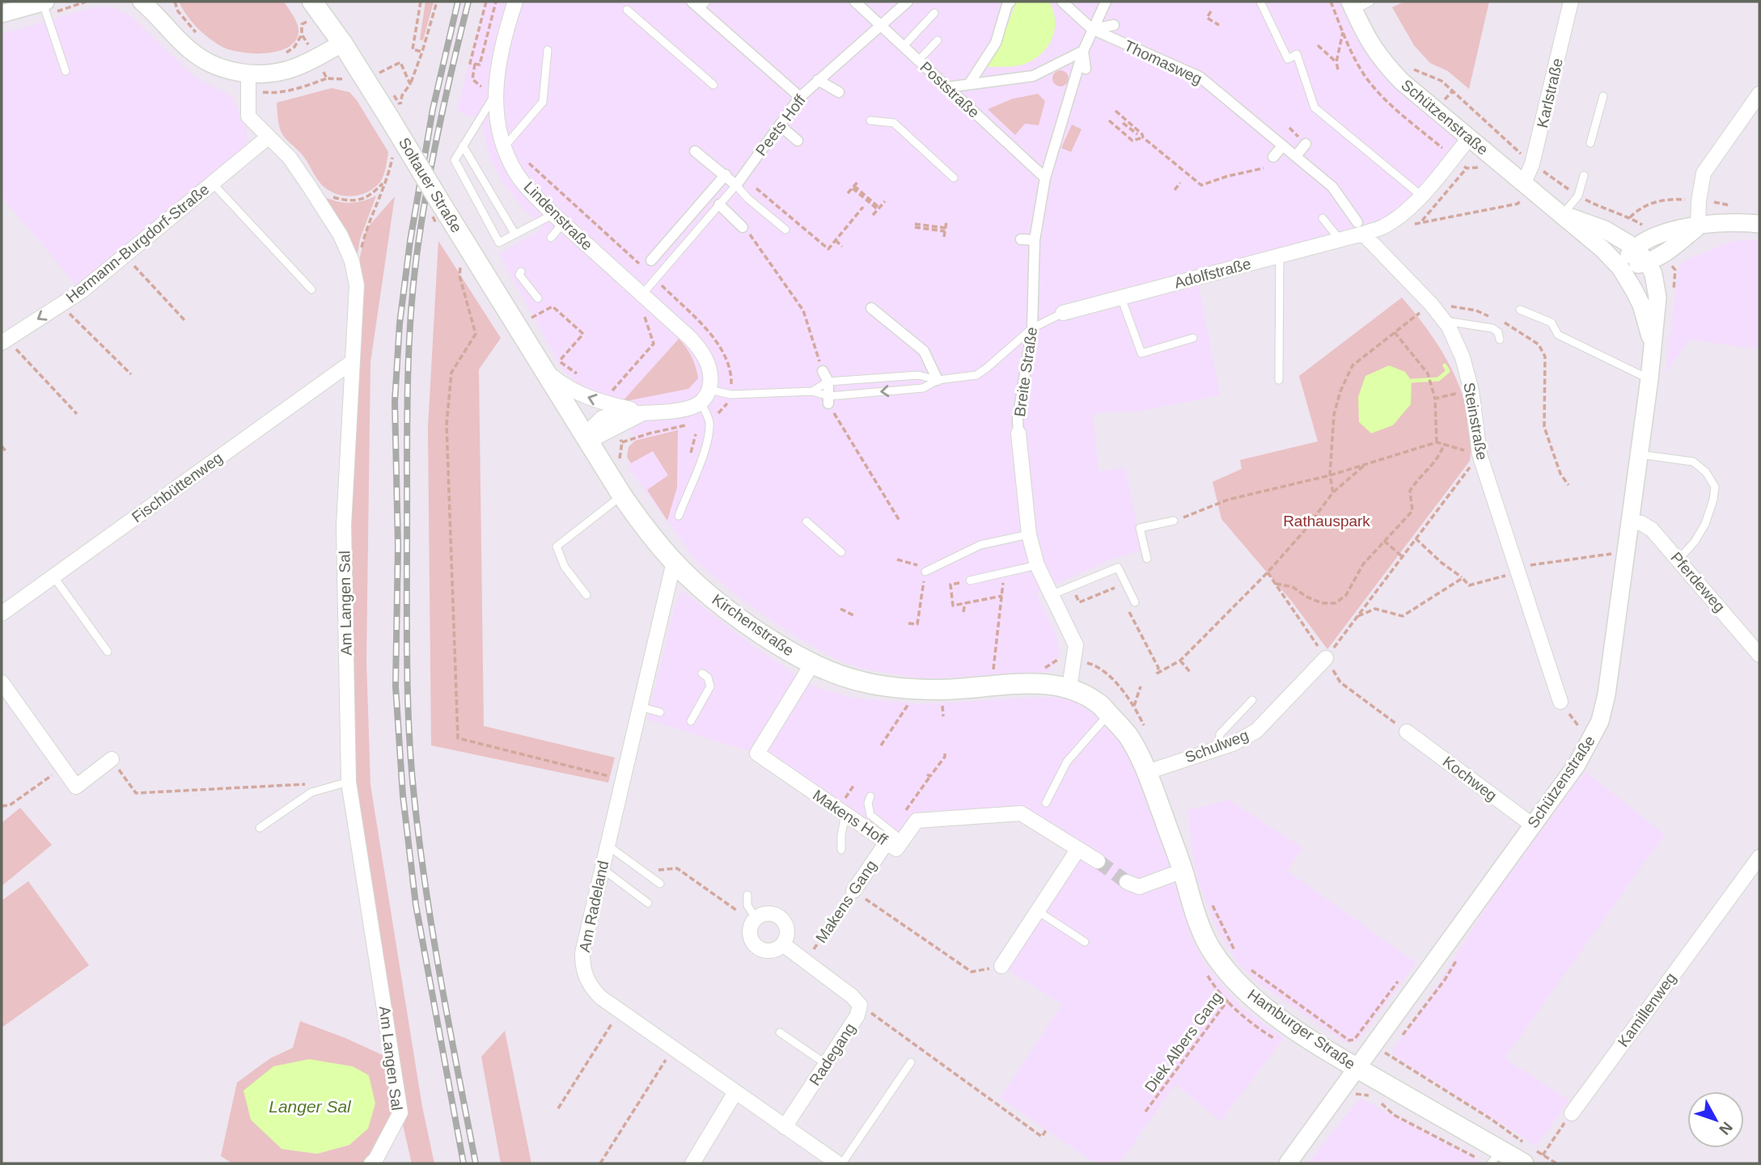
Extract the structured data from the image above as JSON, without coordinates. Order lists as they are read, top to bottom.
{
  "streets": {
    "main road": ["Soltauer Straße", "Kirchenstraße", "Hamburger Straße"],
    "street": [
      "Thomasweg",
      "Poststraße",
      "Karlstraße",
      "Schützenstraße",
      "Peets Hoff",
      "Lindenstraße",
      "Hermann-Burgdorf-Straße",
      "Adolfstraße",
      "Breite Straße",
      "Steinstraße",
      "Fischbüttenweg",
      "Pferdeweg",
      "Am Langen Sal",
      "Schulweg",
      "Kochweg",
      "Makens Hoff",
      "Makens Gang",
      "Am Radeland",
      "Kamillenweg",
      "Radegang"
    ],
    "path": ["Diek Albers Gang"]
  },
  "crossings": [
    ["Thomasweg", "Adolfstraße"],
    ["Thomasweg", "Breite Straße"],
    ["Thomasweg", "Steinstraße"],
    ["Poststraße", "Peets Hoff"],
    ["Poststraße", "Breite Straße"],
    ["Karlstraße", "Schützenstraße"],
    ["Schützenstraße", "Adolfstraße"],
    ["Schützenstraße", "Pferdeweg"],
    ["Schützenstraße", "Kochweg"],
    ["Schützenstraße", "Hamburger Straße"],
    ["Peets Hoff", "Lindenstraße"],
    ["Soltauer Straße", "Kirchenstraße"],
    ["Lindenstraße", "Adolfstraße"],
    ["Hermann-Burgdorf-Straße", "Am Langen Sal"],
    ["Adolfstraße", "Breite Straße"],
    ["Adolfstraße", "Steinstraße"],
    ["Breite Straße", "Kirchenstraße"],
    ["Breite Straße", "Hamburger Straße"],
    ["Fischbüttenweg", "Am Langen Sal"],
    ["Kirchenstraße", "Makens Hoff"],
    ["Kirchenstraße", "Am Radeland"],
    ["Kirchenstraße", "Hamburger Straße"],
    ["Schulweg", "Hamburger Straße"],
    ["Makens Hoff", "Makens Gang"],
    ["Makens Gang", "Radegang"],
    ["Am Radeland", "Radegang"],
    ["Hamburger Straße", "Diek Albers Gang"]
  ],
  "water": ["Langer Sal"],
  "parks": ["Rathauspark"],
  "north": "bottom right"
}
